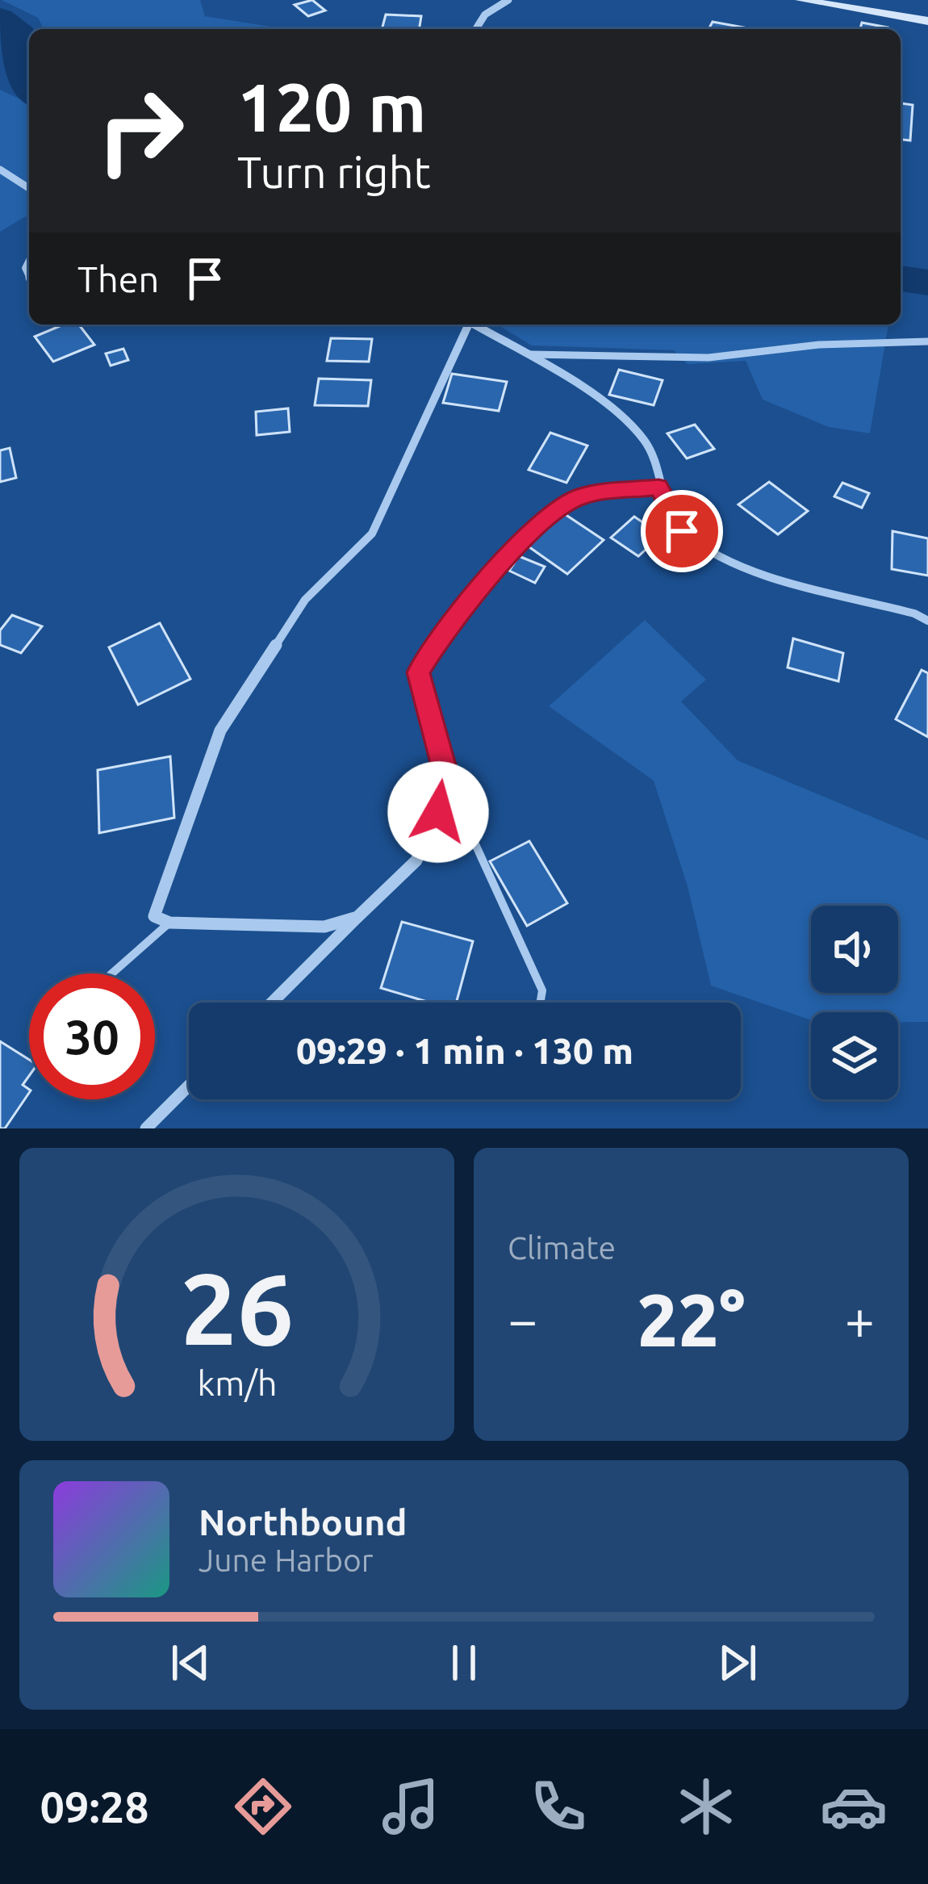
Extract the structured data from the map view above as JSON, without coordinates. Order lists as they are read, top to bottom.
{
  "page": {
    "turn": ["120 m", "Turn right"],
    "then": "Then",
    "limit": "30",
    "trip": "09:29 · 1 min · 130 m",
    "tile": "Climate",
    "heat": ["−", "22°", "+"],
    "song": ["Northbound", "June Harbor"],
    "tabs": "09:28",
    "gauge": ["26", "km/h"]
  }
}
